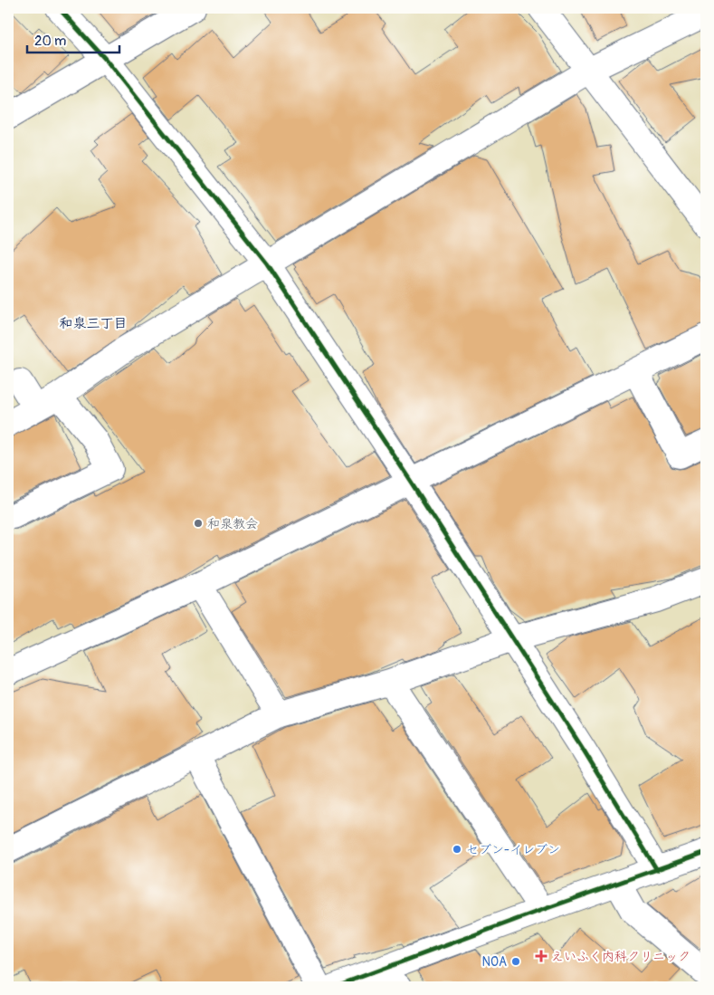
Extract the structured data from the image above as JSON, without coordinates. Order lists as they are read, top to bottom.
{
  "districts": ["和泉三丁目"],
  "places": {
    "other": ["和泉教会", "セブン-イレブン", "NOA"],
    "health": ["えいふく内科クリニック"]
  },
  "scale_bar": "20 m"
}
